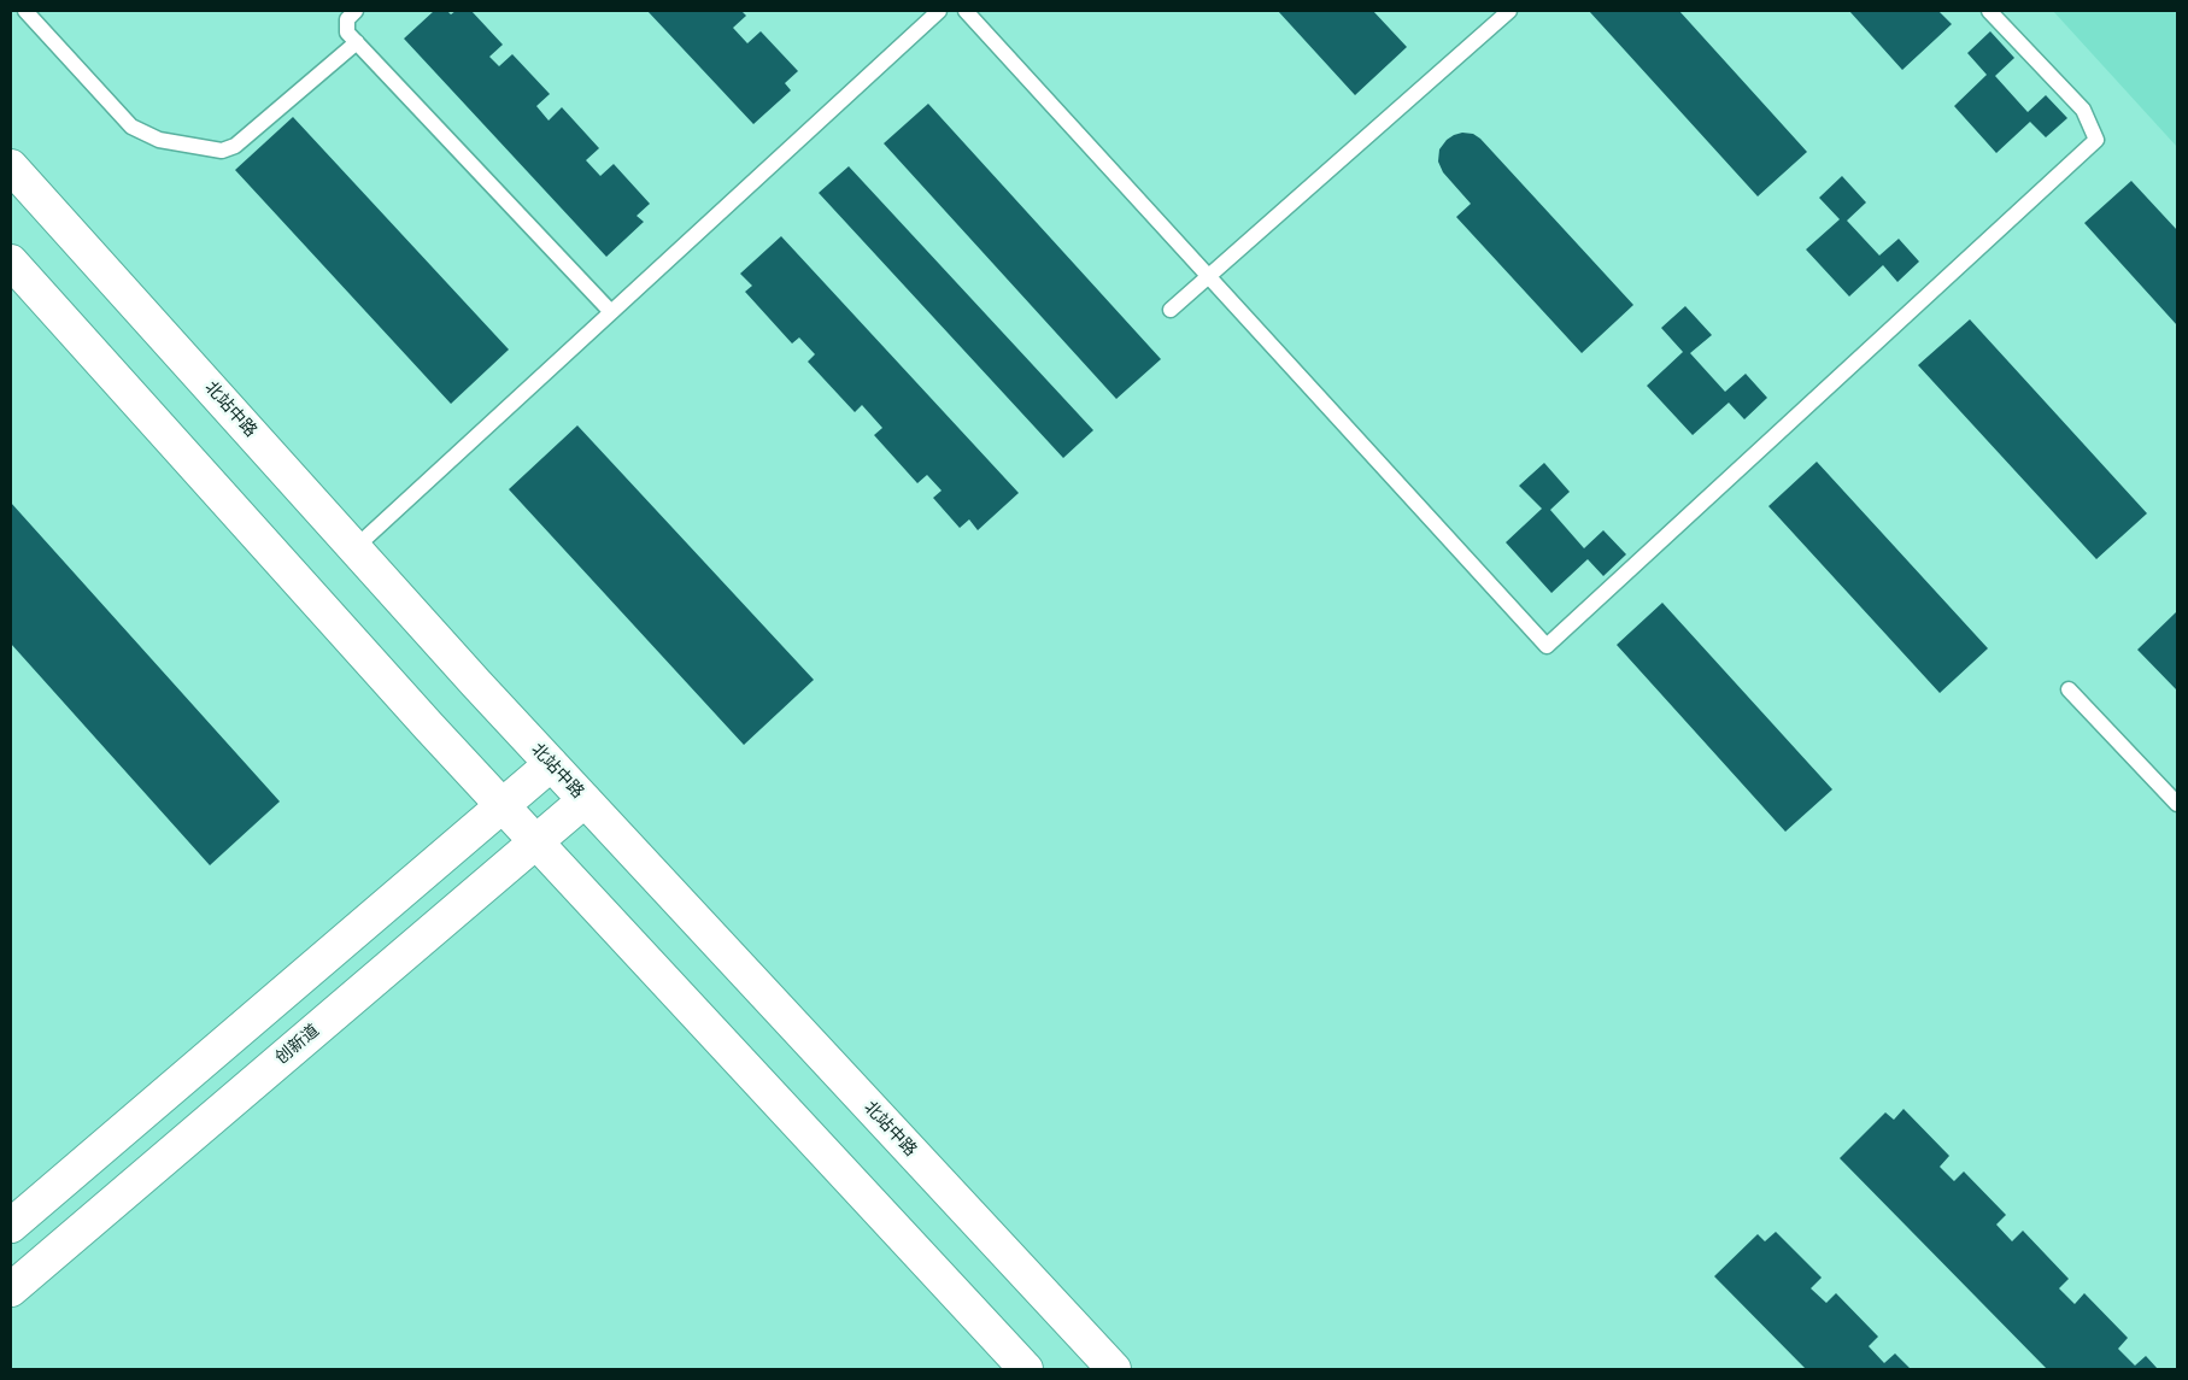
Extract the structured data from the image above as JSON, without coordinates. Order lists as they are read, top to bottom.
{
  "streets": {
    "main road": ["北站中路", "创新道"]
  },
  "crossings": [
    ["北站中路", "创新道"]
  ]
}
